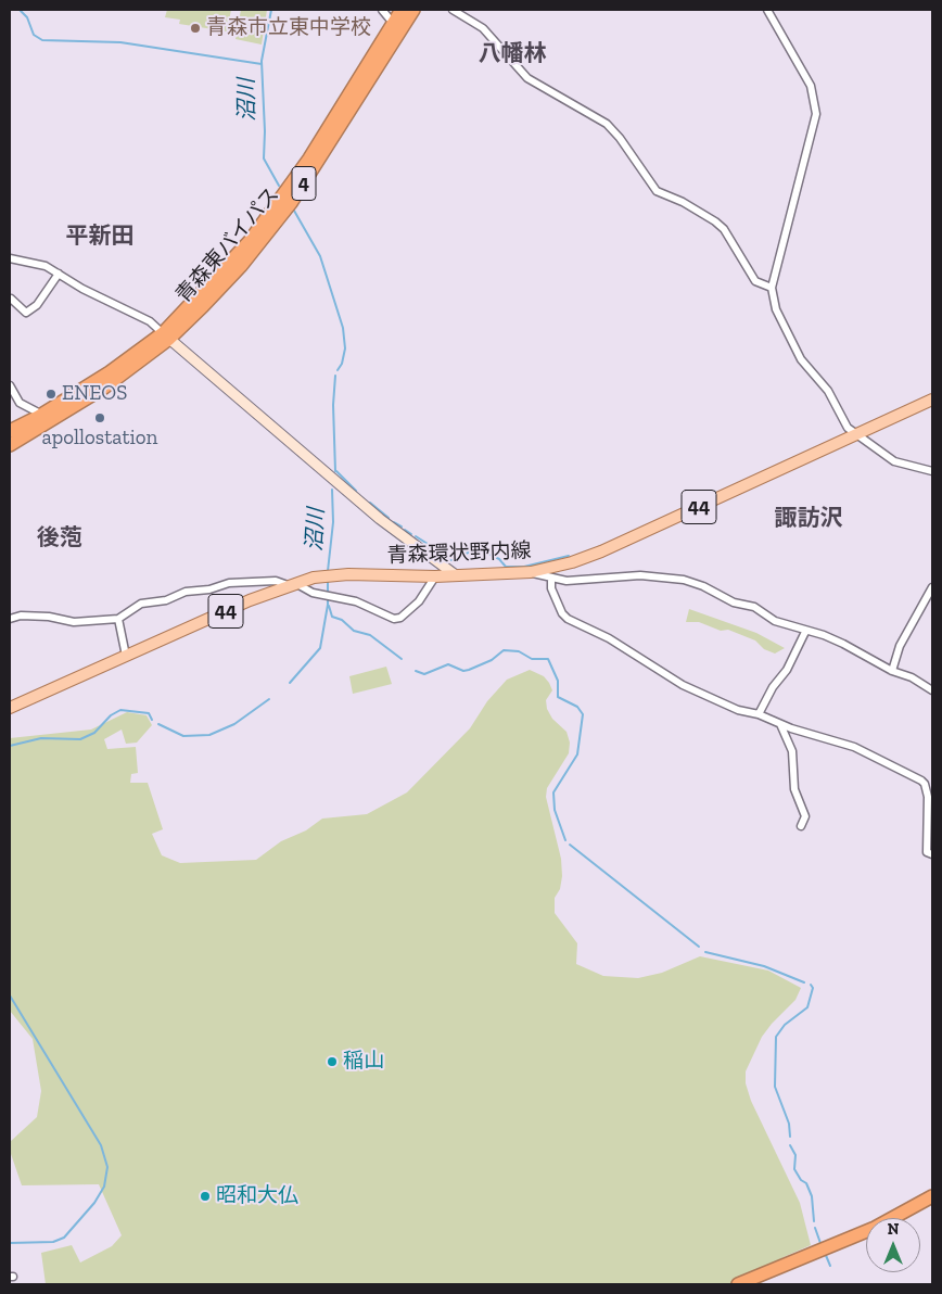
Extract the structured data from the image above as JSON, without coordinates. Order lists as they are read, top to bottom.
{
  "streets": {
    "highway": ["4", "青森東バイパス"],
    "main road": ["44", "青森環状野内線"]
  },
  "districts": [
    "八幡林",
    "平新田",
    "諏訪沢",
    "後萢"
  ],
  "water": ["沼川"],
  "places": [
    "青森市立東中学校",
    "ENEOS",
    "apollostation",
    "稲山",
    "昭和大仏"
  ],
  "north": "top"
}
